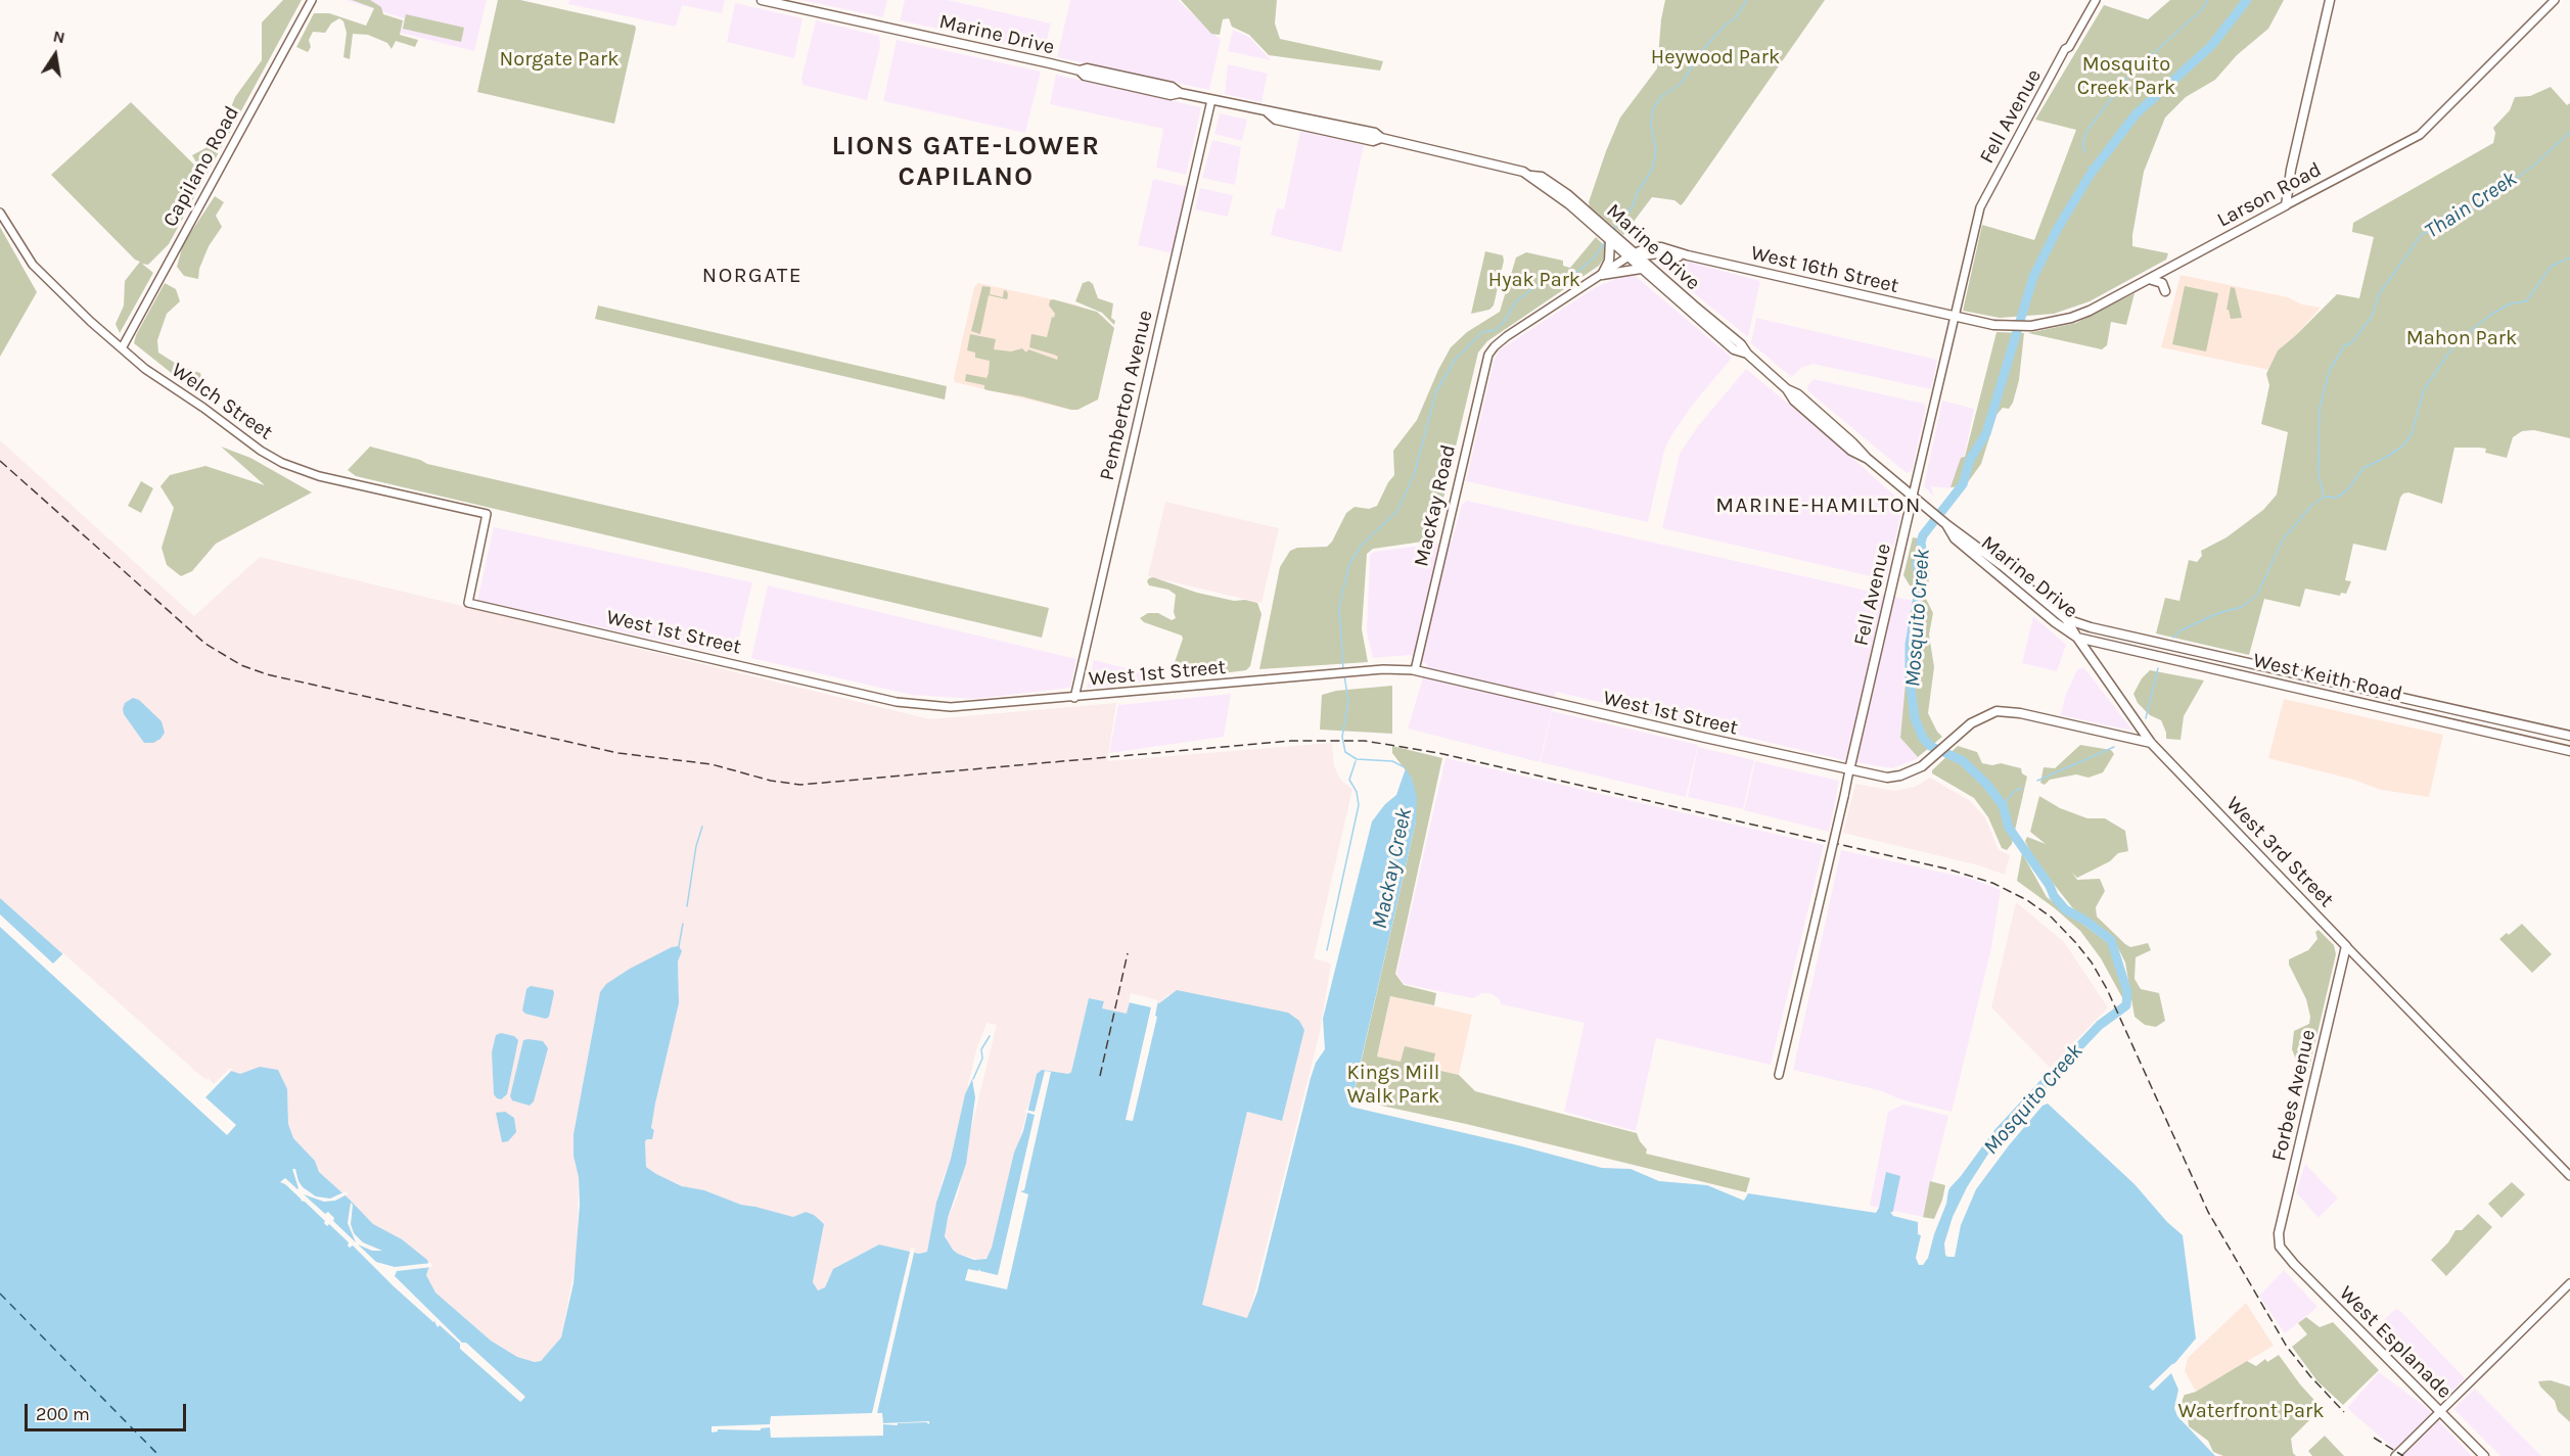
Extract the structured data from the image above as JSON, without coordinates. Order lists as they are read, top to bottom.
{
  "streets": {
    "main road": [
      "Marine Drive",
      "Fell Avenue",
      "Larson Road",
      "West 16th Street",
      "West 1st Street",
      "West Keith Road",
      "West 3rd Street",
      "Forbes Avenue",
      "West Esplanade"
    ],
    "street": [
      "Capilano Road",
      "Pemberton Avenue",
      "Welch Street",
      "MacKay Road"
    ]
  },
  "crossings": [
    ["Marine Drive", "Fell Avenue"],
    ["Marine Drive", "West 16th Street"],
    ["Marine Drive", "Pemberton Avenue"],
    ["Marine Drive", "West Keith Road"],
    ["Marine Drive", "West 3rd Street"],
    ["Fell Avenue", "Larson Road"],
    ["Fell Avenue", "West 16th Street"],
    ["Fell Avenue", "West 1st Street"],
    ["Capilano Road", "Welch Street"],
    ["Larson Road", "West 16th Street"],
    ["Pemberton Avenue", "West 1st Street"],
    ["Welch Street", "West 1st Street"],
    ["MacKay Road", "West 1st Street"],
    ["West 1st Street", "West 3rd Street"],
    ["West Keith Road", "West 3rd Street"],
    ["West 3rd Street", "Forbes Avenue"],
    ["Forbes Avenue", "West Esplanade"]
  ],
  "districts": ["LIONS GATE-LOWER CAPILANO", "NORGATE", "MARINE-HAMILTON"],
  "water": ["Thain Creek", "Mosquito Creek", "Mackay Creek"],
  "parks": [
    "Heywood Park",
    "Norgate Park",
    "Mosquito Creek Park",
    "Hyak Park",
    "Mahon Park",
    "Kings Mill Walk Park",
    "Waterfront Park"
  ],
  "scale_bar": "200 m",
  "north": "top"
}
